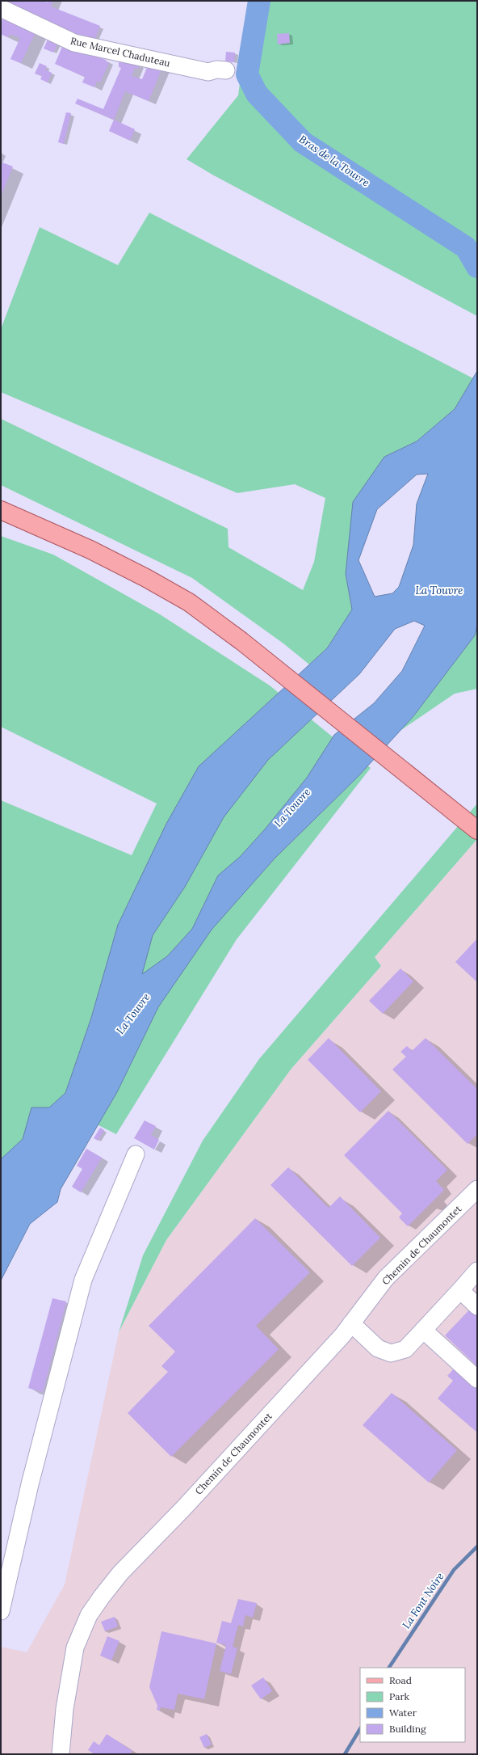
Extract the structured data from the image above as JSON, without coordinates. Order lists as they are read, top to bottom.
{
  "streets": {
    "street": ["Rue Marcel Chaduteau", "Chemin de Chaumontet"]
  },
  "water": ["Bras de la Touvre", "La Touvre", "La Font Noire"],
  "legend": [
    "Road",
    "Park",
    "Water",
    "Building"
  ]
}
